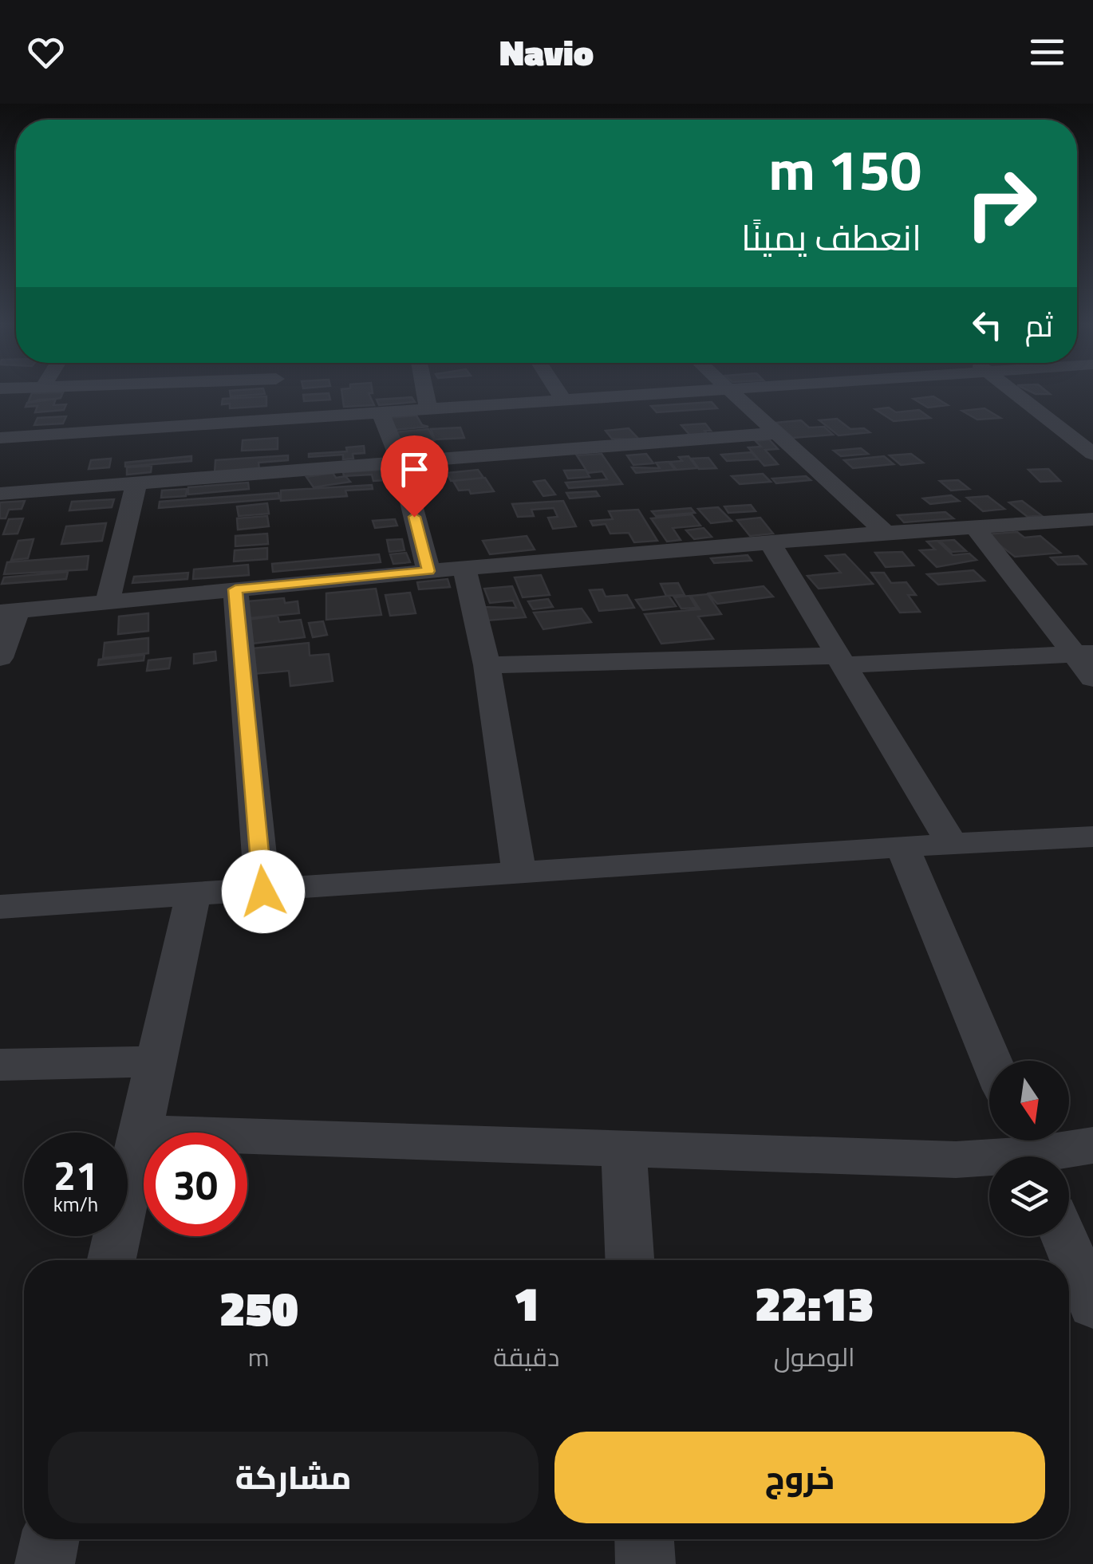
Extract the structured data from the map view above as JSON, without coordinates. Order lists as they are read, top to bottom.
{
  "north": "bottom",
  "page": {
    "header": "Navio",
    "turn": ["150 m", "انعطف يمينًا"],
    "then": "ثم",
    "speed": "21 km/h",
    "limit": "30",
    "eta": [
      "22:13",
      "الوصول",
      "1",
      "دقيقة",
      "250",
      "m"
    ],
    "buttons": ["خروج", "مشاركة"]
  }
}
